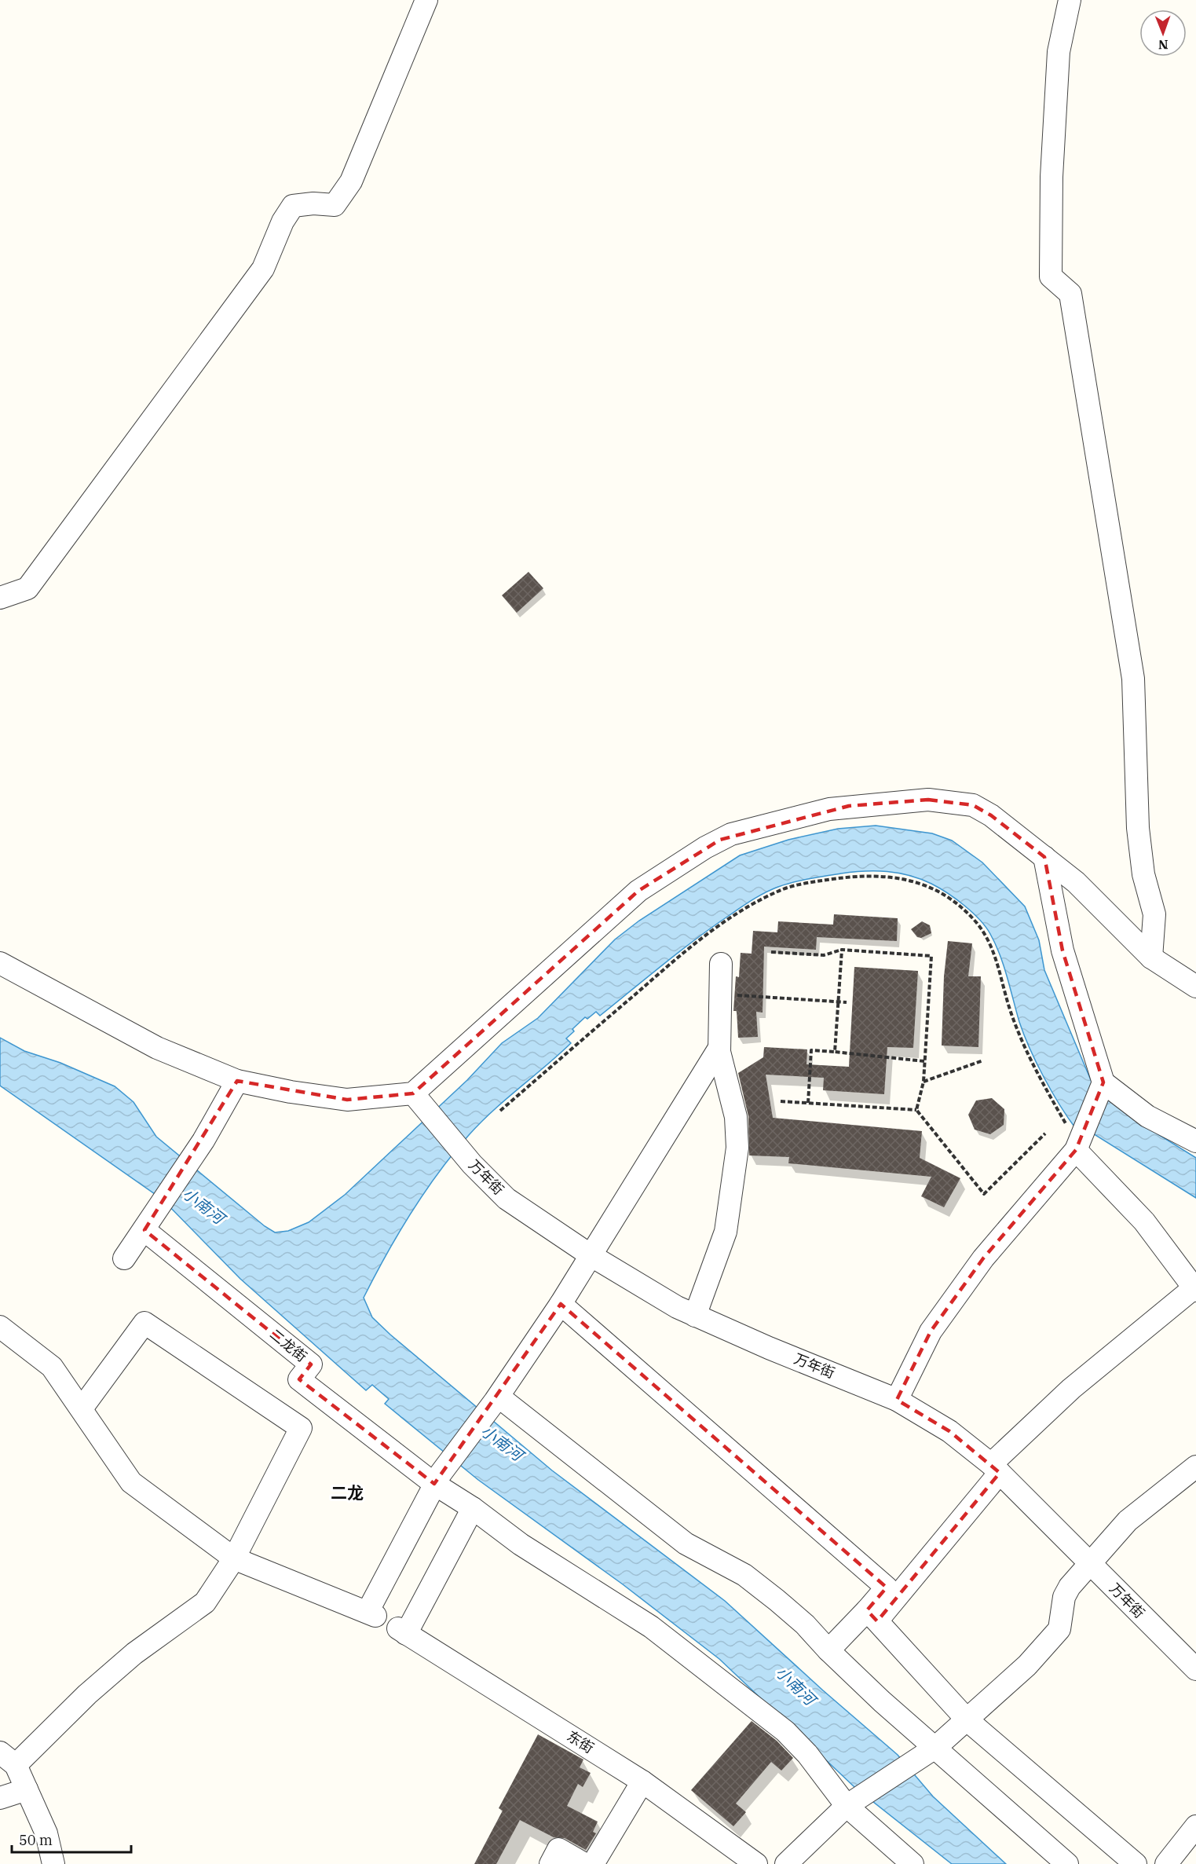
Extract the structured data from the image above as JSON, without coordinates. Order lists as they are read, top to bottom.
{
  "streets": {
    "street": ["万年街", "二龙街", "东街"]
  },
  "districts": ["二龙"],
  "water": ["小南河"],
  "scale_bar": "50 m",
  "north": "bottom"
}
